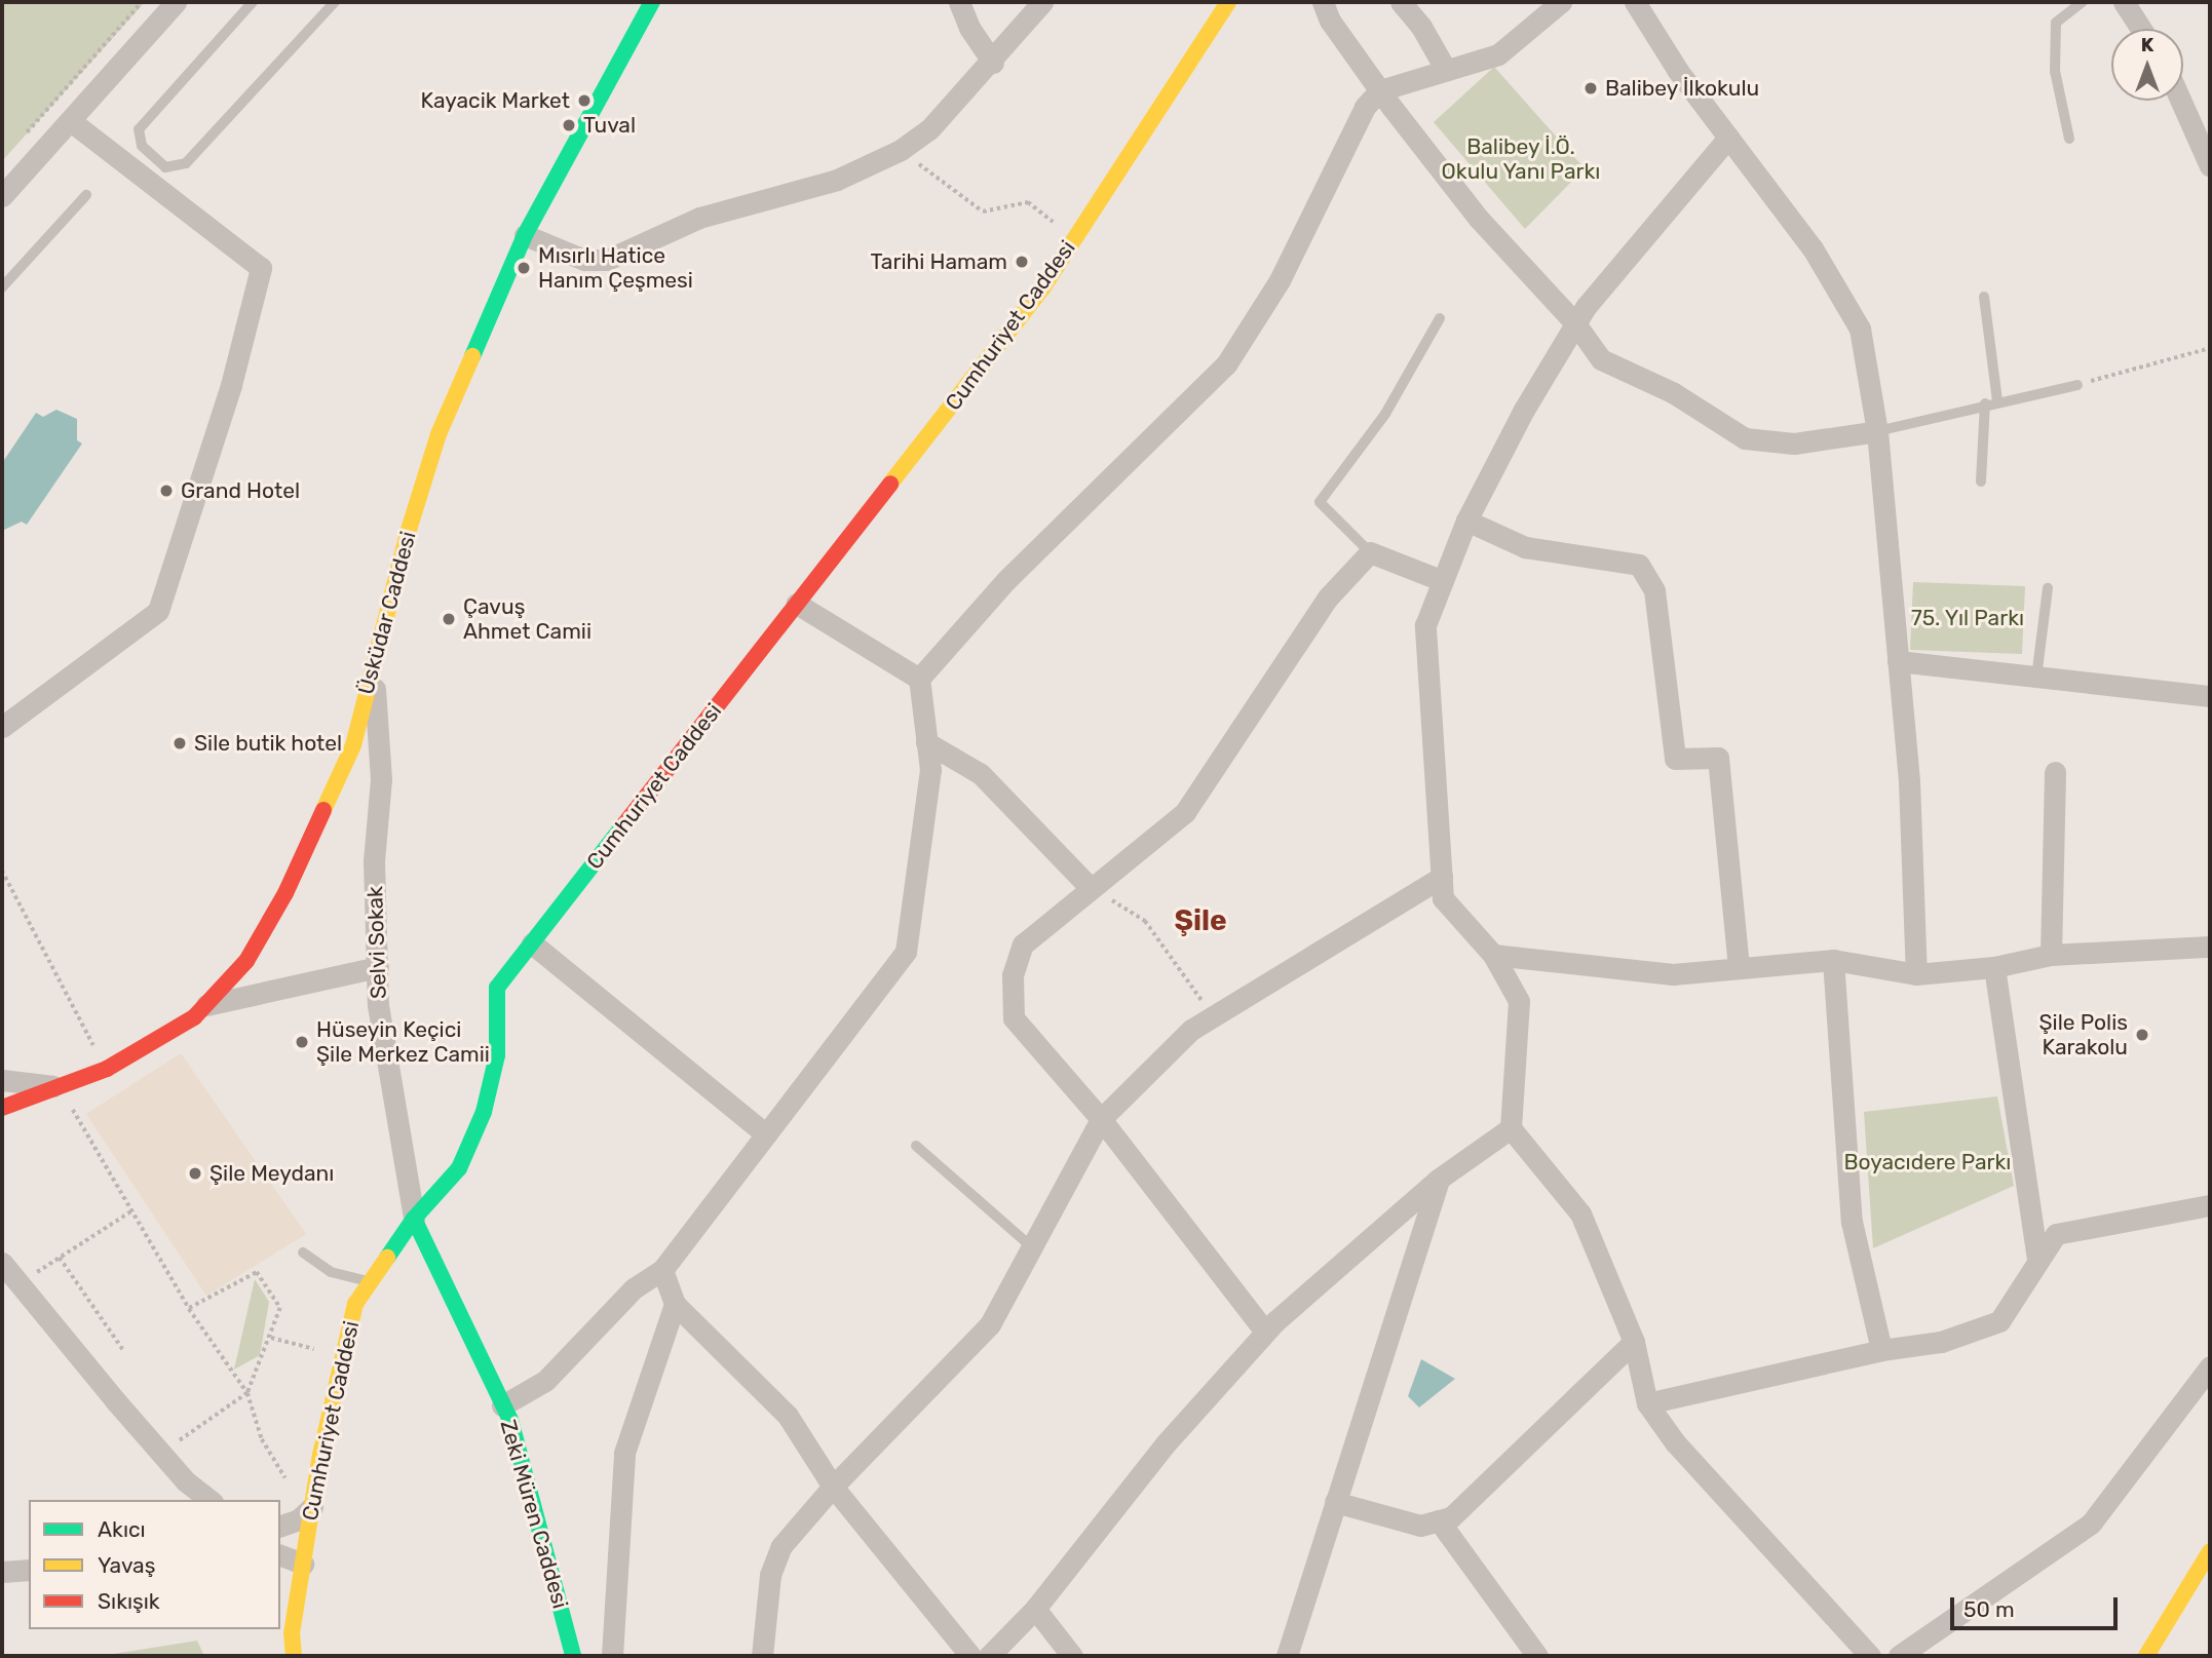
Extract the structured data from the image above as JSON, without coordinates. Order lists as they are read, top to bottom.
{
  "streets": {
    "main road": ["Cumhuriyet Caddesi", "Üsküdar Caddesi", "Zeki Müren Caddesi"],
    "street": ["Selvi Sokak"]
  },
  "crossings": [
    ["Cumhuriyet Caddesi", "Selvi Sokak"],
    ["Cumhuriyet Caddesi", "Zeki Müren Caddesi"],
    ["Üsküdar Caddesi", "Selvi Sokak"],
    ["Selvi Sokak", "Zeki Müren Caddesi"]
  ],
  "districts": ["Şile"],
  "parks": ["Balibey İ.Ö. Okulu Yanı Parkı", "75. Yıl Parkı", "Boyacıdere Parkı"],
  "places": [
    "Balibey İlkokulu",
    "Kayacik Market",
    "Tuval",
    "Tarihi Hamam",
    "Mısırlı Hatice Hanım Çeşmesi",
    "Grand Hotel",
    "Çavuş Ahmet Camii",
    "Sile butik hotel",
    "Şile Polis Karakolu",
    "Hüseyin Keçici Şile Merkez Camii",
    "Şile Meydanı"
  ],
  "legend": ["Akıcı", "Yavaş", "Sıkışık"],
  "scale_bar": "50 m",
  "north": "top"
}
